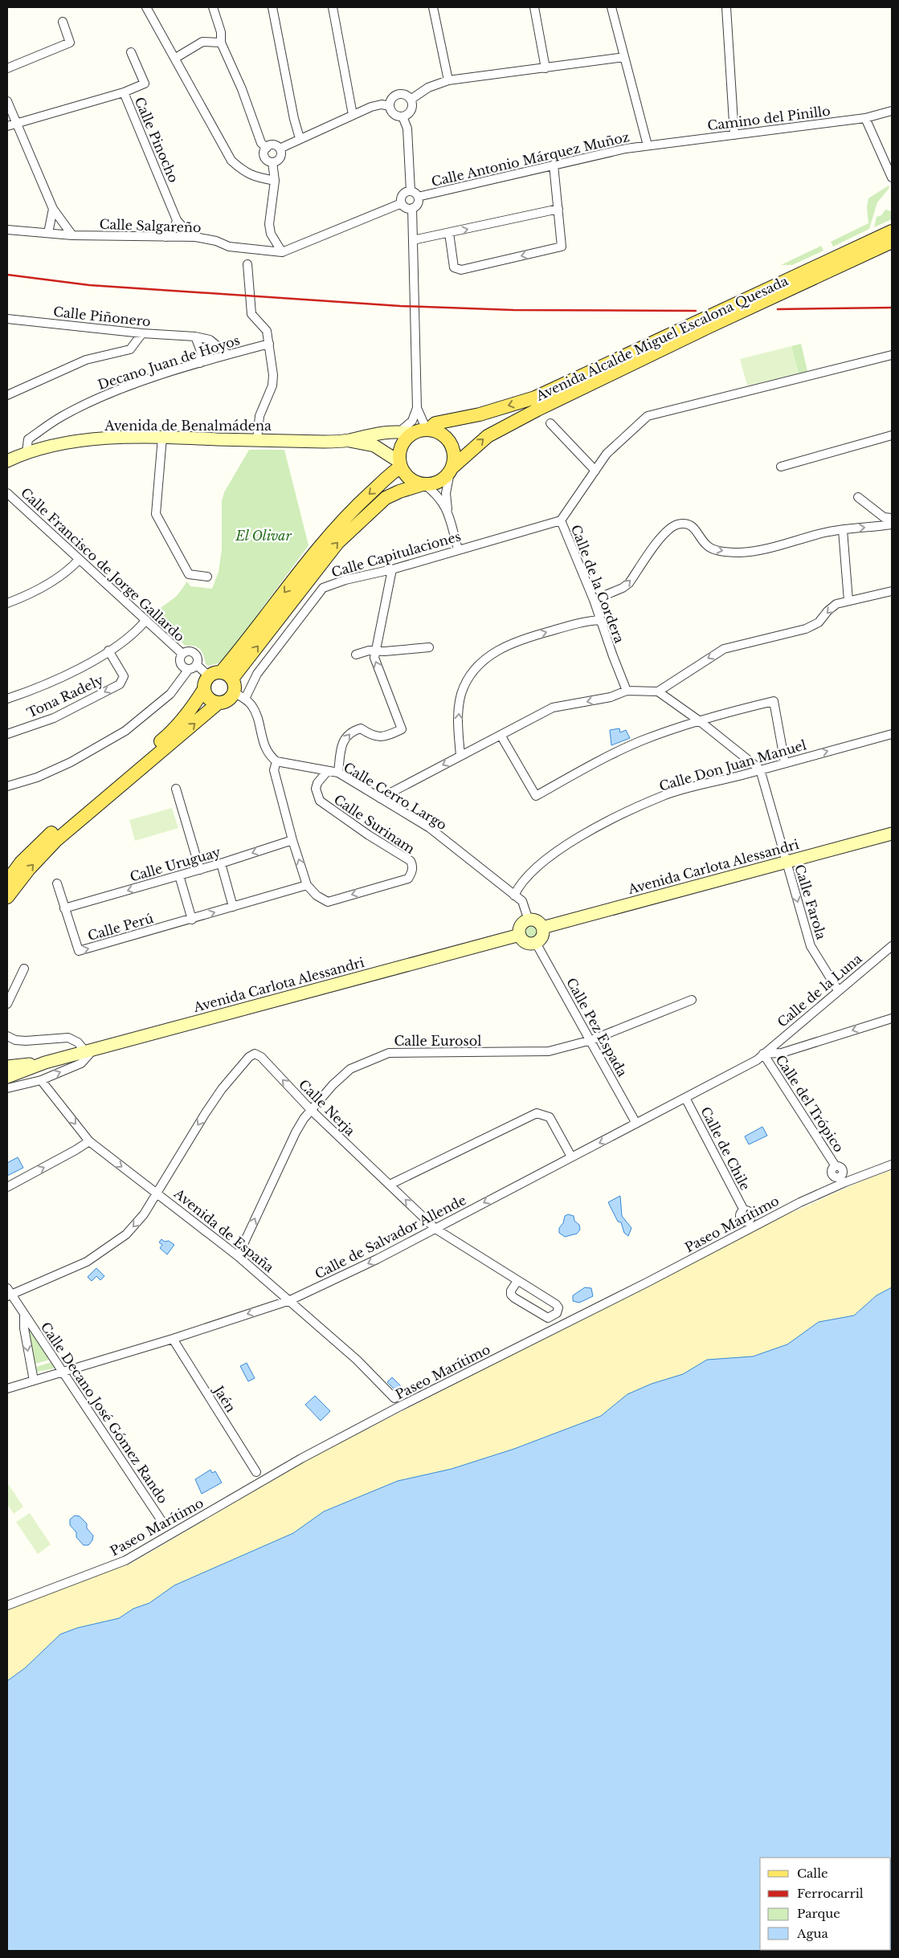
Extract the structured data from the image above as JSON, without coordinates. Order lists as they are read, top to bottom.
{
  "streets": {
    "main road": ["Avenida Alcalde Miguel Escalona Quesada", "Avenida de Benalmádena", "Avenida Carlota Alessandri"],
    "street": [
      "Camino del Pinillo",
      "Calle Pinocho",
      "Calle Antonio Márquez Muñoz",
      "Calle Salgareño",
      "Calle Piñonero",
      "Decano Juan de Hoyos",
      "Calle Capitulaciones",
      "Calle Francisco de Jorge Gallardo",
      "Calle de la Cordera",
      "Tona Radely",
      "Calle Don Juan Manuel",
      "Calle Cerro Largo",
      "Calle Surinam",
      "Calle Uruguay",
      "Calle Farola",
      "Calle Perú",
      "Calle de la Luna",
      "Calle Pez Espada",
      "Calle Eurosol",
      "Calle del Trópico",
      "Calle Nerja",
      "Calle de Chile",
      "Paseo Marítimo",
      "Avenida de España",
      "Calle de Salvador Allende",
      "Jaén",
      "Calle Decano José Gómez Rando"
    ]
  },
  "crossings": [
    ["Camino del Pinillo", "Calle Antonio Márquez Muñoz"],
    ["Calle Pinocho", "Calle Salgareño"],
    ["Calle Antonio Márquez Muñoz", "Calle Salgareño"],
    ["Calle Piñonero", "Decano Juan de Hoyos"],
    ["Avenida Alcalde Miguel Escalona Quesada", "Avenida de Benalmádena"],
    ["Decano Juan de Hoyos", "Avenida de Benalmádena"],
    ["Calle Capitulaciones", "Calle de la Cordera"],
    ["Calle Don Juan Manuel", "Calle Cerro Largo"],
    ["Calle Cerro Largo", "Calle Surinam"],
    ["Calle Cerro Largo", "Avenida Carlota Alessandri"],
    ["Calle Cerro Largo", "Calle Pez Espada"],
    ["Calle Surinam", "Calle Uruguay"],
    ["Calle Surinam", "Calle Perú"],
    ["Calle Uruguay", "Calle Perú"],
    ["Avenida Carlota Alessandri", "Calle Farola"],
    ["Avenida Carlota Alessandri", "Calle Pez Espada"],
    ["Calle Farola", "Calle de la Luna"],
    ["Calle de la Luna", "Calle del Trópico"],
    ["Calle de la Luna", "Calle de Salvador Allende"],
    ["Calle Pez Espada", "Calle Eurosol"],
    ["Calle Pez Espada", "Calle de Salvador Allende"],
    ["Calle Eurosol", "Calle Nerja"],
    ["Calle Eurosol", "Avenida de España"],
    ["Calle del Trópico", "Calle de Salvador Allende"],
    ["Calle Nerja", "Avenida de España"],
    ["Calle Nerja", "Calle de Salvador Allende"],
    ["Calle de Chile", "Calle de Salvador Allende"],
    ["Avenida de España", "Calle de Salvador Allende"],
    ["Calle de Salvador Allende", "Jaén"],
    ["Calle de Salvador Allende", "Calle Decano José Gómez Rando"]
  ],
  "one_way": [
    "Calle Uruguay",
    "Calle Farola",
    "Calle Perú",
    "Calle de Salvador Allende"
  ],
  "parks": ["El Olivar"],
  "legend": [
    "Calle",
    "Ferrocarril",
    "Parque",
    "Agua"
  ]
}
